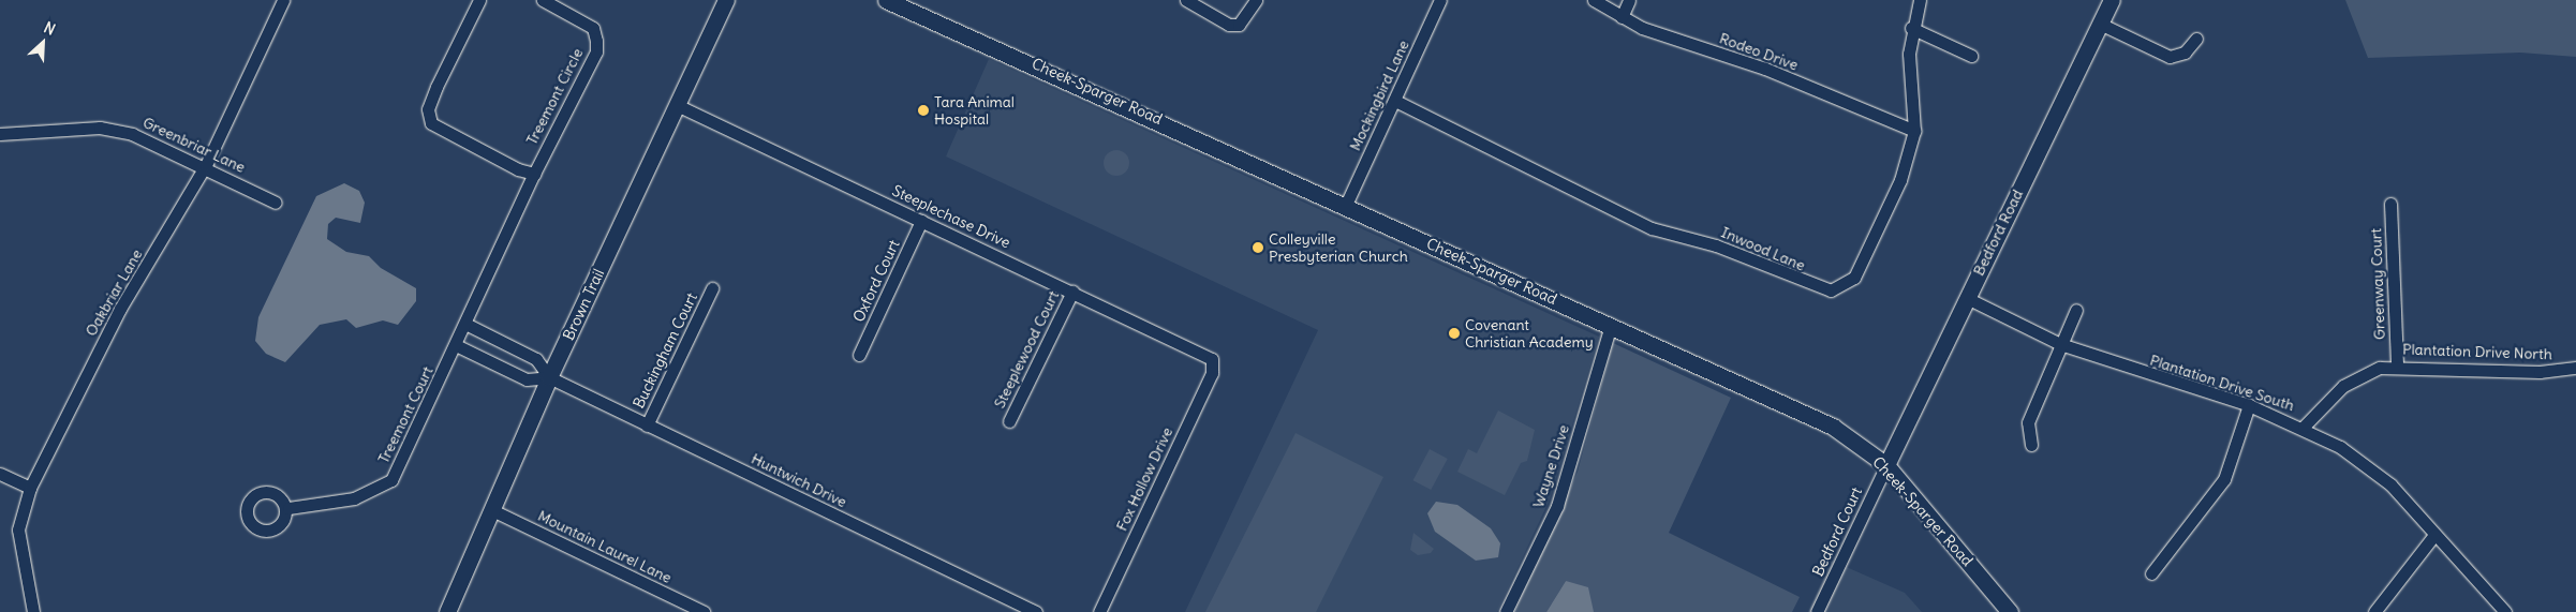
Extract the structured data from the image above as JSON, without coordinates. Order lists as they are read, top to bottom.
{
  "streets": {
    "main road": ["Cheek-Sparger Road", "Bedford Road", "Brown Trail"],
    "street": [
      "Rodeo Drive",
      "Mockingbird Lane",
      "Treemont Circle",
      "Greenbriar Lane",
      "Steeplechase Drive",
      "Inwood Lane",
      "Oxford Court",
      "Greenway Court",
      "Oakbriar Lane",
      "Steeplewood Court",
      "Buckingham Court",
      "Plantation Drive North",
      "Plantation Drive South",
      "Treemont Court",
      "Wayne Drive",
      "Fox Hollow Drive",
      "Huntwich Drive",
      "Bedford Court",
      "Mountain Laurel Lane"
    ]
  },
  "crossings": [
    ["Rodeo Drive", "Inwood Lane"],
    ["Cheek-Sparger Road", "Mockingbird Lane"],
    ["Cheek-Sparger Road", "Bedford Road"],
    ["Cheek-Sparger Road", "Wayne Drive"],
    ["Cheek-Sparger Road", "Bedford Court"],
    ["Mockingbird Lane", "Inwood Lane"],
    ["Treemont Circle", "Treemont Court"],
    ["Greenbriar Lane", "Oakbriar Lane"],
    ["Steeplechase Drive", "Oxford Court"],
    ["Steeplechase Drive", "Brown Trail"],
    ["Steeplechase Drive", "Steeplewood Court"],
    ["Steeplechase Drive", "Fox Hollow Drive"],
    ["Bedford Road", "Plantation Drive South"],
    ["Bedford Road", "Bedford Court"],
    ["Greenway Court", "Plantation Drive North"],
    ["Brown Trail", "Huntwich Drive"],
    ["Brown Trail", "Mountain Laurel Lane"],
    ["Buckingham Court", "Huntwich Drive"],
    ["Plantation Drive North", "Plantation Drive South"]
  ],
  "places": ["Tara Animal Hospital", "Colleyville Presbyterian Church", "Covenant Christian Academy"],
  "north": "top right"
}
